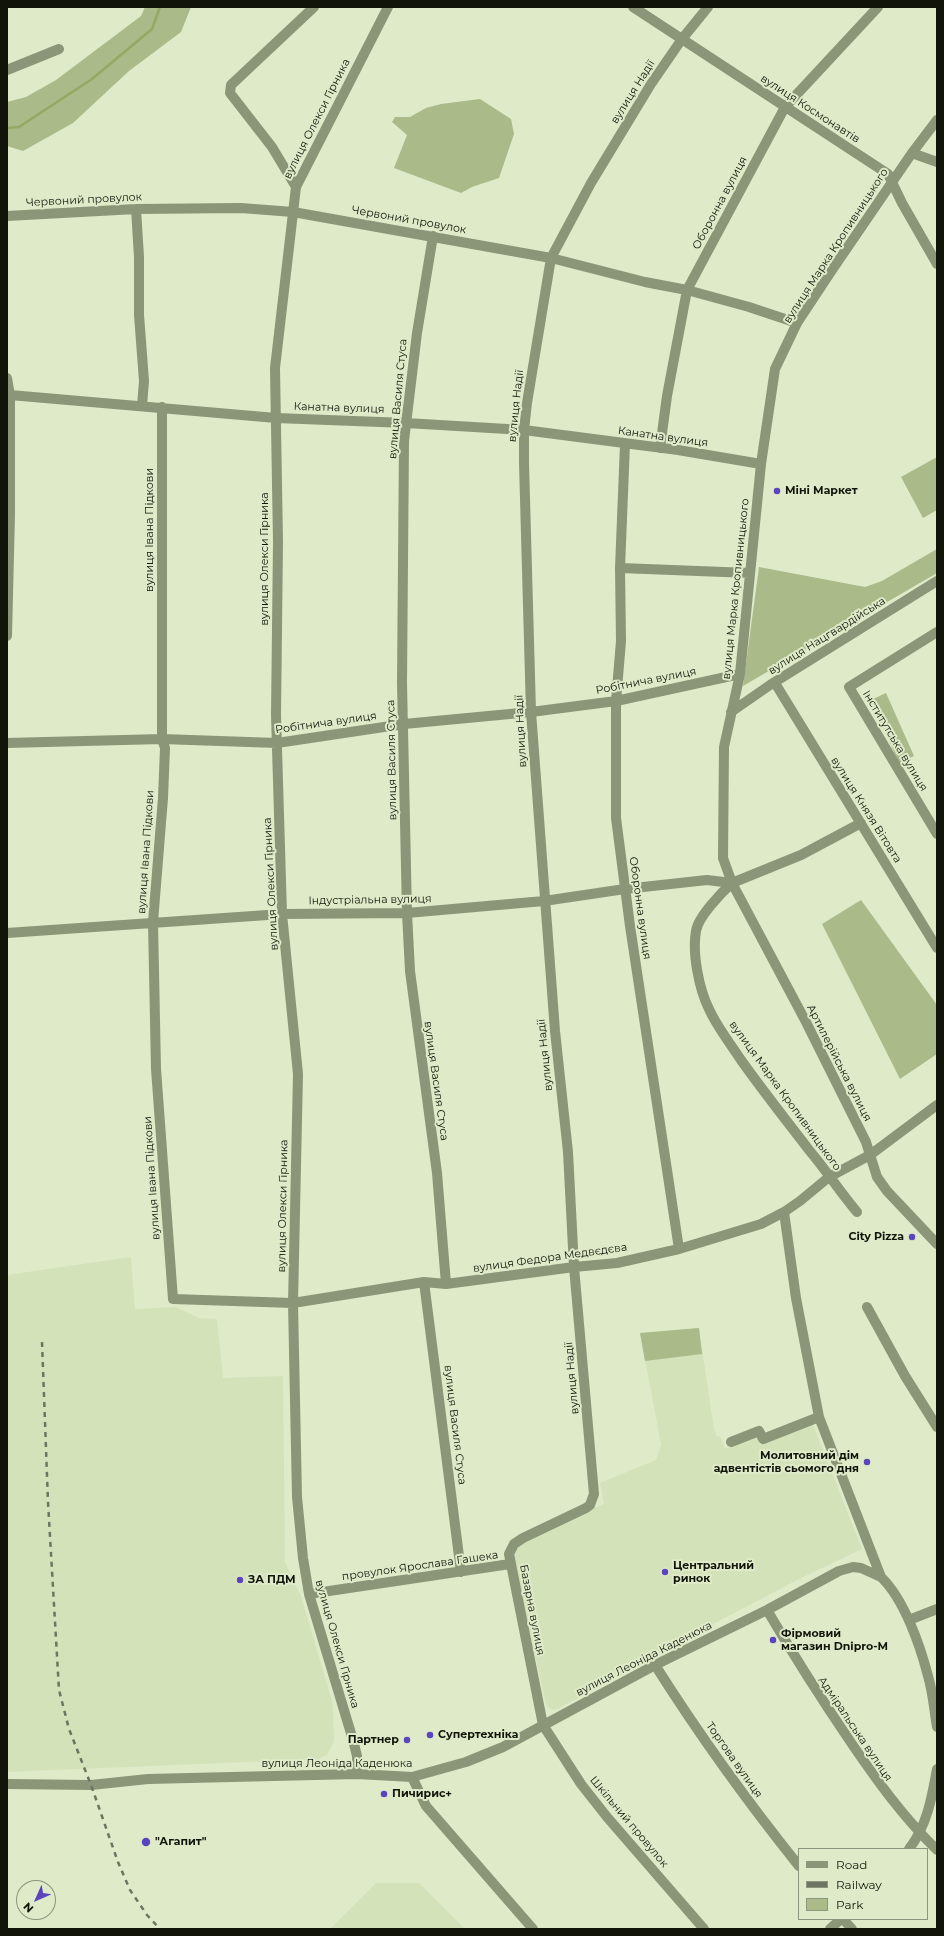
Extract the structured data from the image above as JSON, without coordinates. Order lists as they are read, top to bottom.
{
  "streets": {
    "street": [
      "вулиця Надії",
      "вулиця Космонавтів",
      "вулиця Олекси Гірника",
      "Червоний провулок",
      "Оборонна вулиця",
      "вулиця Марка Кропивницького",
      "вулиця Василя Стуса",
      "Канатна вулиця",
      "вулиця Івана Підкови",
      "вулиця Нацгвардійська",
      "Робітнича вулиця",
      "Інститутська вулиця",
      "вулиця Князя Вітовта",
      "Індустріальна вулиця",
      "Артилерійська вулиця",
      "вулиця Федора Медвєдєва",
      "провулок Ярослава Гашека",
      "Базарна вулиця",
      "вулиця Леоніда Каденюка",
      "Адміральська вулиця",
      "Торгова вулиця",
      "Шкільний провулок"
    ]
  },
  "crossings": [
    ["вулиця Надії", "вулиця Космонавтів"],
    ["вулиця Надії", "Червоний провулок"],
    ["вулиця Надії", "Канатна вулиця"],
    ["вулиця Надії", "Робітнича вулиця"],
    ["вулиця Надії", "Індустріальна вулиця"],
    ["вулиця Надії", "вулиця Федора Медвєдєва"],
    ["вулиця Надії", "Базарна вулиця"],
    ["вулиця Космонавтів", "Оборонна вулиця"],
    ["вулиця Космонавтів", "вулиця Марка Кропивницького"],
    ["вулиця Олекси Гірника", "Червоний провулок"],
    ["вулиця Олекси Гірника", "Канатна вулиця"],
    ["вулиця Олекси Гірника", "Робітнича вулиця"],
    ["вулиця Олекси Гірника", "Індустріальна вулиця"],
    ["вулиця Олекси Гірника", "вулиця Федора Медвєдєва"],
    ["вулиця Олекси Гірника", "провулок Ярослава Гашека"],
    ["вулиця Олекси Гірника", "вулиця Леоніда Каденюка"],
    ["Червоний провулок", "Оборонна вулиця"],
    ["Червоний провулок", "вулиця Марка Кропивницького"],
    ["Червоний провулок", "вулиця Василя Стуса"],
    ["Оборонна вулиця", "Канатна вулиця"],
    ["Оборонна вулиця", "Робітнича вулиця"],
    ["Оборонна вулиця", "Індустріальна вулиця"],
    ["Оборонна вулиця", "вулиця Федора Медвєдєва"],
    ["вулиця Марка Кропивницького", "Канатна вулиця"],
    ["вулиця Марка Кропивницького", "вулиця Нацгвардійська"],
    ["вулиця Марка Кропивницького", "Робітнича вулиця"],
    ["вулиця Марка Кропивницького", "Індустріальна вулиця"],
    ["вулиця Марка Кропивницького", "Артилерійська вулиця"],
    ["вулиця Марка Кропивницького", "вулиця Федора Медвєдєва"],
    ["вулиця Василя Стуса", "Канатна вулиця"],
    ["вулиця Василя Стуса", "Робітнича вулиця"],
    ["вулиця Василя Стуса", "Індустріальна вулиця"],
    ["вулиця Василя Стуса", "вулиця Федора Медвєдєва"],
    ["вулиця Василя Стуса", "провулок Ярослава Гашека"],
    ["Канатна вулиця", "вулиця Івана Підкови"],
    ["вулиця Івана Підкови", "Робітнича вулиця"],
    ["вулиця Івана Підкови", "Індустріальна вулиця"],
    ["вулиця Івана Підкови", "вулиця Федора Медвєдєва"],
    ["вулиця Нацгвардійська", "вулиця Князя Вітовта"],
    ["Індустріальна вулиця", "Артилерійська вулиця"],
    ["Артилерійська вулиця", "вулиця Федора Медвєдєва"],
    ["провулок Ярослава Гашека", "Базарна вулиця"],
    ["Базарна вулиця", "вулиця Леоніда Каденюка"],
    ["Базарна вулиця", "Шкільний провулок"],
    ["вулиця Леоніда Каденюка", "Адміральська вулиця"],
    ["вулиця Леоніда Каденюка", "Торгова вулиця"],
    ["вулиця Леоніда Каденюка", "Шкільний провулок"]
  ],
  "places": [
    "Міні Маркет",
    "City Pizza",
    "Молитовний дім адвентістів сьомого дня",
    "Центральний ринок",
    "ЗА ПДМ",
    "Фірмовий магазин Dnipro-M",
    "Супертехніка",
    "Партнер",
    "Пичирис+",
    "\"Агапит\""
  ],
  "legend": ["Road", "Railway", "Park"],
  "north": "bottom left"
}
